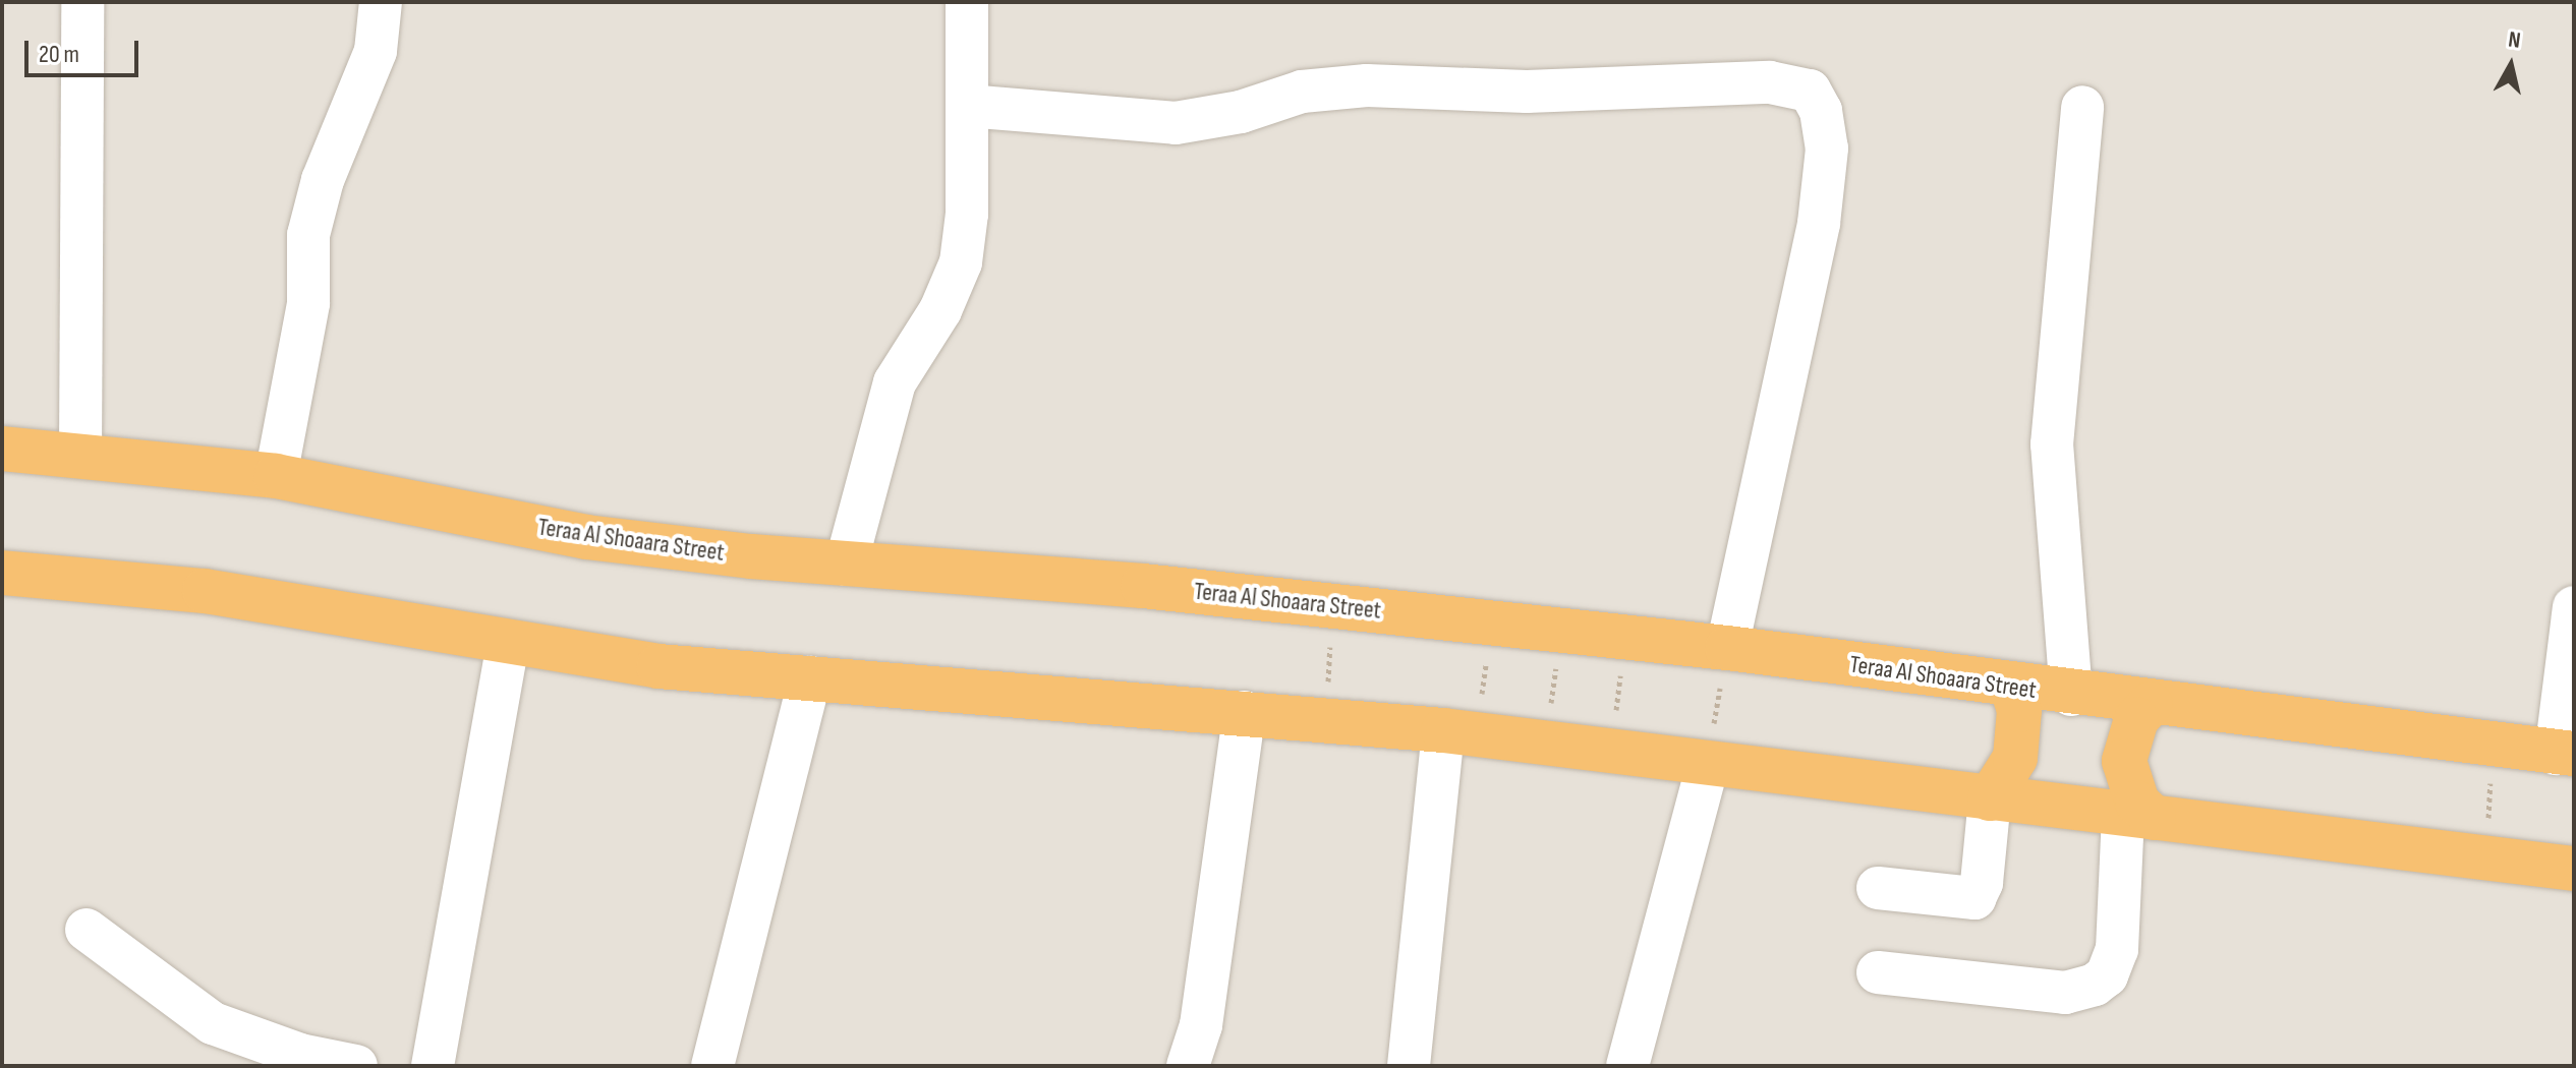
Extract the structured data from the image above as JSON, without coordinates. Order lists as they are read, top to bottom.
{
  "streets": {
    "highway": ["Teraa Al Shoaara Street"]
  },
  "scale_bar": "20 m",
  "north": "top"
}
